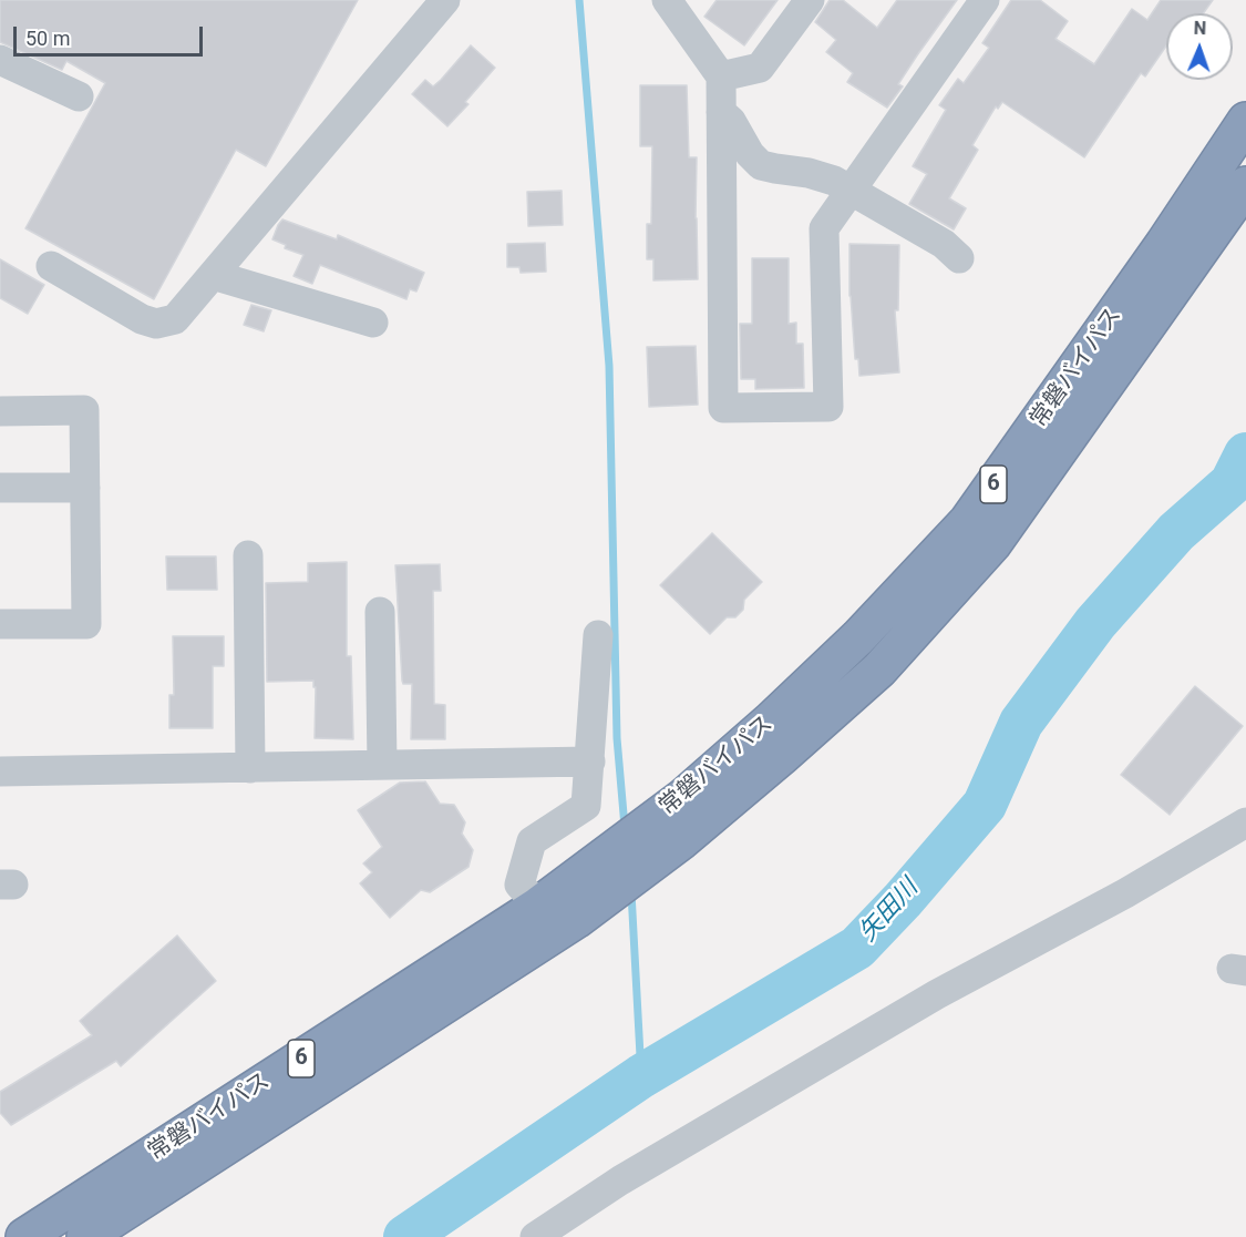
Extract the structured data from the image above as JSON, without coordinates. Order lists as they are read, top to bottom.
{
  "streets": {
    "highway": ["常磐バイパス", "6"]
  },
  "water": ["矢田川"],
  "scale_bar": "50 m",
  "north": "top"
}
